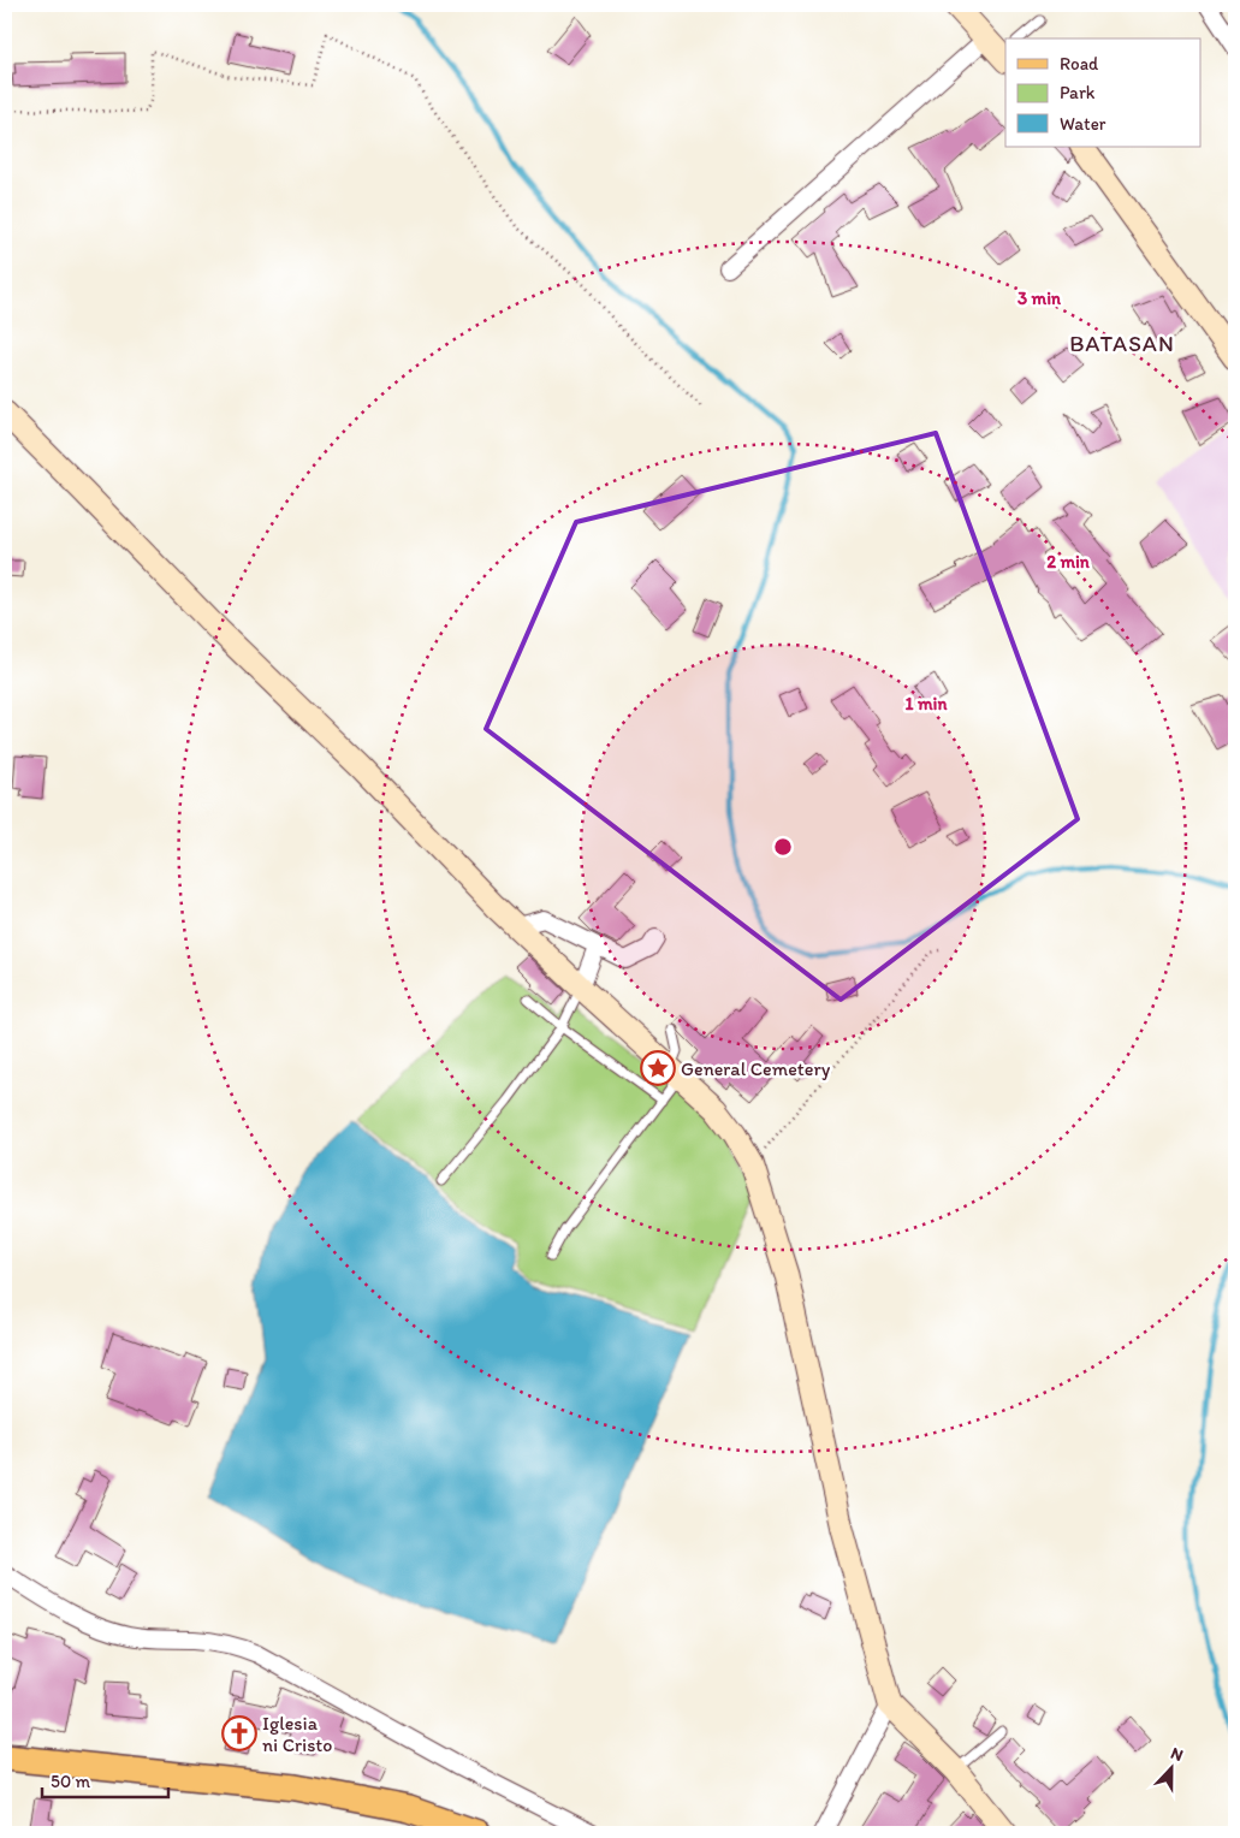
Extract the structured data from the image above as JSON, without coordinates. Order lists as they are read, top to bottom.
{
  "districts": ["BATASAN"],
  "places": {
    "place": ["General Cemetery"],
    "church": ["Iglesia ni Cristo"]
  },
  "legend": ["Road", "Park", "Water"],
  "scale_bar": "50 m",
  "north": "top",
  "rings": ["3 min", "2 min", "1 min"]
}
